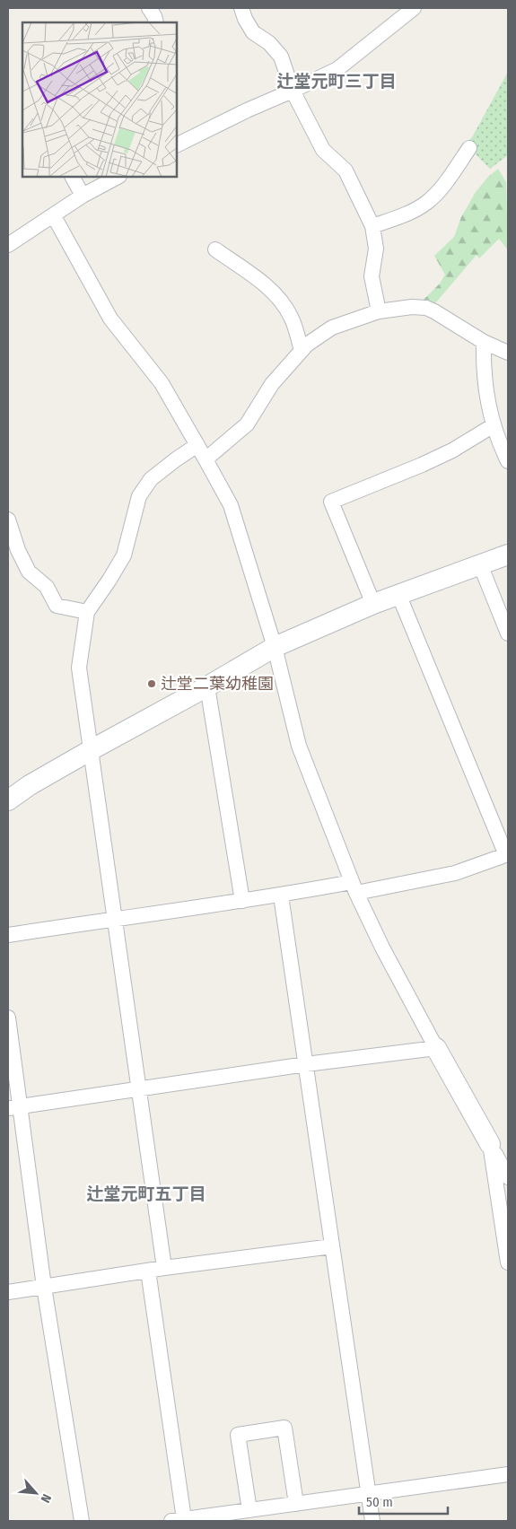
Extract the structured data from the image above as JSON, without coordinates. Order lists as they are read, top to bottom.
{
  "districts": ["辻堂元町三丁目", "辻堂元町五丁目"],
  "places": ["辻堂二葉幼稚園"],
  "scale_bar": "50 m",
  "north": "bottom right"
}
